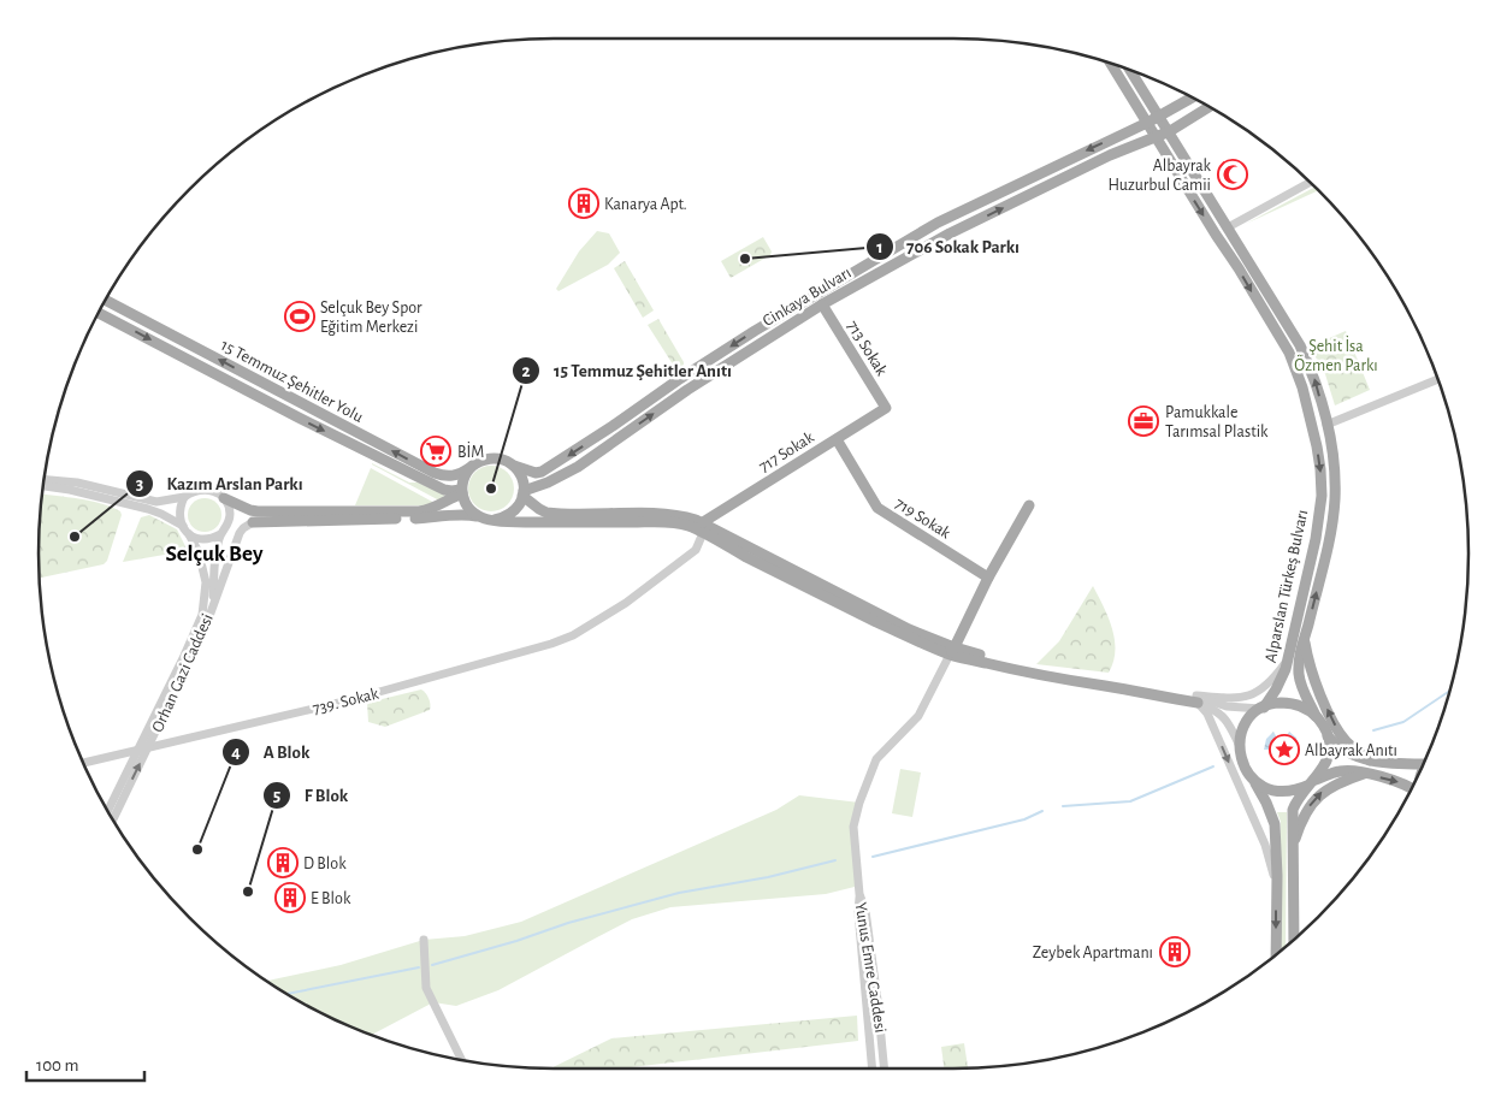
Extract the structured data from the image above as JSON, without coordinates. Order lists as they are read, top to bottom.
{
  "streets": {
    "main road": [
      "Cinkaya Bulvarı",
      "713 Sokak",
      "15 Temmuz Şehitler Yolu",
      "717 Sokak",
      "719 Sokak",
      "Alparslan Türkeş Bulvarı"
    ],
    "street": ["Orhan Gazi Caddesi", "739. Sokak", "Yunus Emre Caddesi"]
  },
  "crossings": [
    ["Cinkaya Bulvarı", "713 Sokak"],
    ["Cinkaya Bulvarı", "15 Temmuz Şehitler Yolu"],
    ["Cinkaya Bulvarı", "Alparslan Türkeş Bulvarı"],
    ["713 Sokak", "717 Sokak"],
    ["717 Sokak", "719 Sokak"],
    ["717 Sokak", "739. Sokak"],
    ["Orhan Gazi Caddesi", "739. Sokak"]
  ],
  "districts": ["Selçuk Bey"],
  "parks": ["Şehit İsa Özmen Parkı"],
  "places": {
    "mosque": ["Albayrak Huzurbul Camii"],
    "building": [
      "Kanarya Apt.",
      "D Blok",
      "E Blok",
      "Zeybek Apartmanı"
    ],
    "other": [
      "706 Sokak Parkı",
      "15 Temmuz Şehitler Anıtı",
      "Kazım Arslan Parkı",
      "A Blok",
      "F Blok"
    ],
    "sports": ["Selçuk Bey Spor Eğitim Merkezi"],
    "office": ["Pamukkale Tarımsal Plastik"],
    "supermarket": ["BİM"],
    "place": ["Albayrak Anıtı"]
  },
  "scale_bar": "100 m"
}
